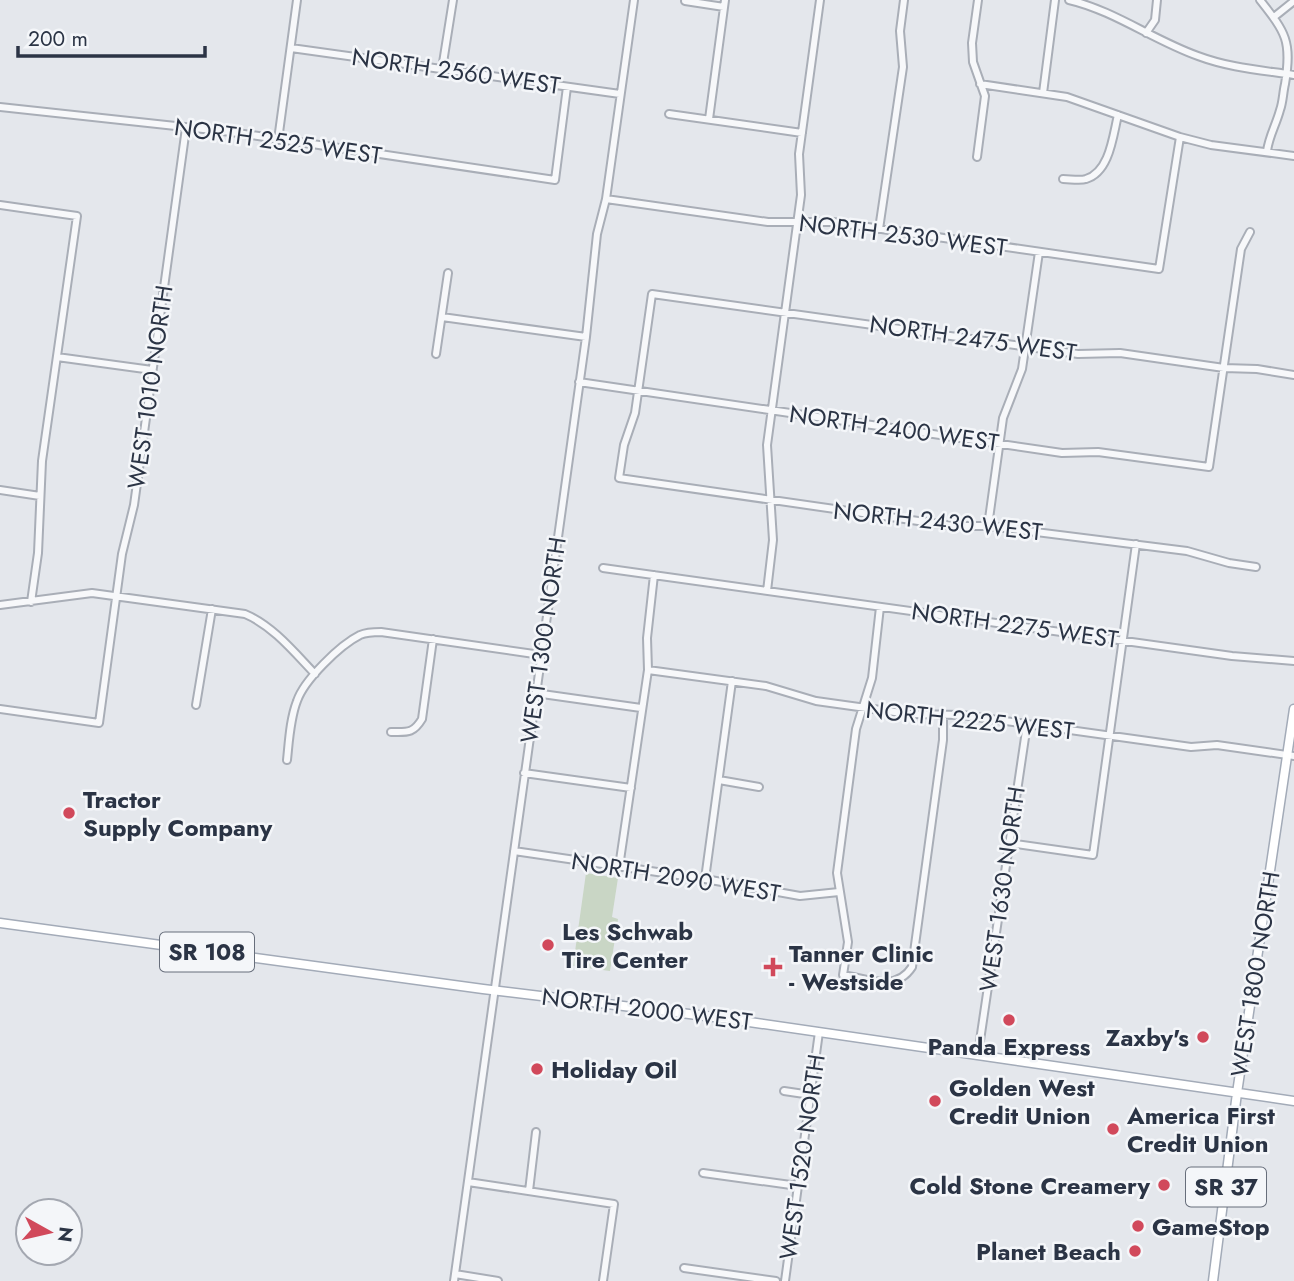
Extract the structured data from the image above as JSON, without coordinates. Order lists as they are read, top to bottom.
{
  "streets": {
    "main road": [
      "SR 108",
      "WEST 1800 NORTH",
      "NORTH 2000 WEST",
      "SR 37"
    ],
    "street": [
      "NORTH 2560 WEST",
      "NORTH 2525 WEST",
      "NORTH 2530 WEST",
      "NORTH 2475 WEST",
      "WEST 1010 NORTH",
      "NORTH 2400 WEST",
      "NORTH 2430 WEST",
      "NORTH 2275 WEST",
      "WEST 1300 NORTH",
      "NORTH 2225 WEST",
      "NORTH 2090 WEST",
      "WEST 1630 NORTH",
      "WEST 1520 NORTH"
    ]
  },
  "crossings": [
    ["NORTH 2560 WEST", "NORTH 2525 WEST"],
    ["NORTH 2560 WEST", "WEST 1300 NORTH"],
    ["NORTH 2525 WEST", "WEST 1010 NORTH"],
    ["NORTH 2530 WEST", "WEST 1300 NORTH"],
    ["NORTH 2475 WEST", "NORTH 2400 WEST"],
    ["NORTH 2475 WEST", "NORTH 2430 WEST"],
    ["NORTH 2400 WEST", "NORTH 2430 WEST"],
    ["NORTH 2400 WEST", "WEST 1300 NORTH"],
    ["WEST 1300 NORTH", "NORTH 2090 WEST"],
    ["WEST 1300 NORTH", "NORTH 2000 WEST"],
    ["NORTH 2225 WEST", "WEST 1630 NORTH"],
    ["NORTH 2225 WEST", "WEST 1800 NORTH"],
    ["WEST 1630 NORTH", "NORTH 2000 WEST"],
    ["WEST 1800 NORTH", "NORTH 2000 WEST"],
    ["NORTH 2000 WEST", "WEST 1520 NORTH"]
  ],
  "places": {
    "other": [
      "Tractor Supply Company",
      "Les Schwab Tire Center",
      "Panda Express",
      "Zaxby's",
      "Holiday Oil",
      "Golden West Credit Union",
      "America First Credit Union",
      "Cold Stone Creamery",
      "GameStop",
      "Planet Beach"
    ],
    "health": ["Tanner Clinic - Westside"]
  },
  "scale_bar": "200 m",
  "north": "right"
}
